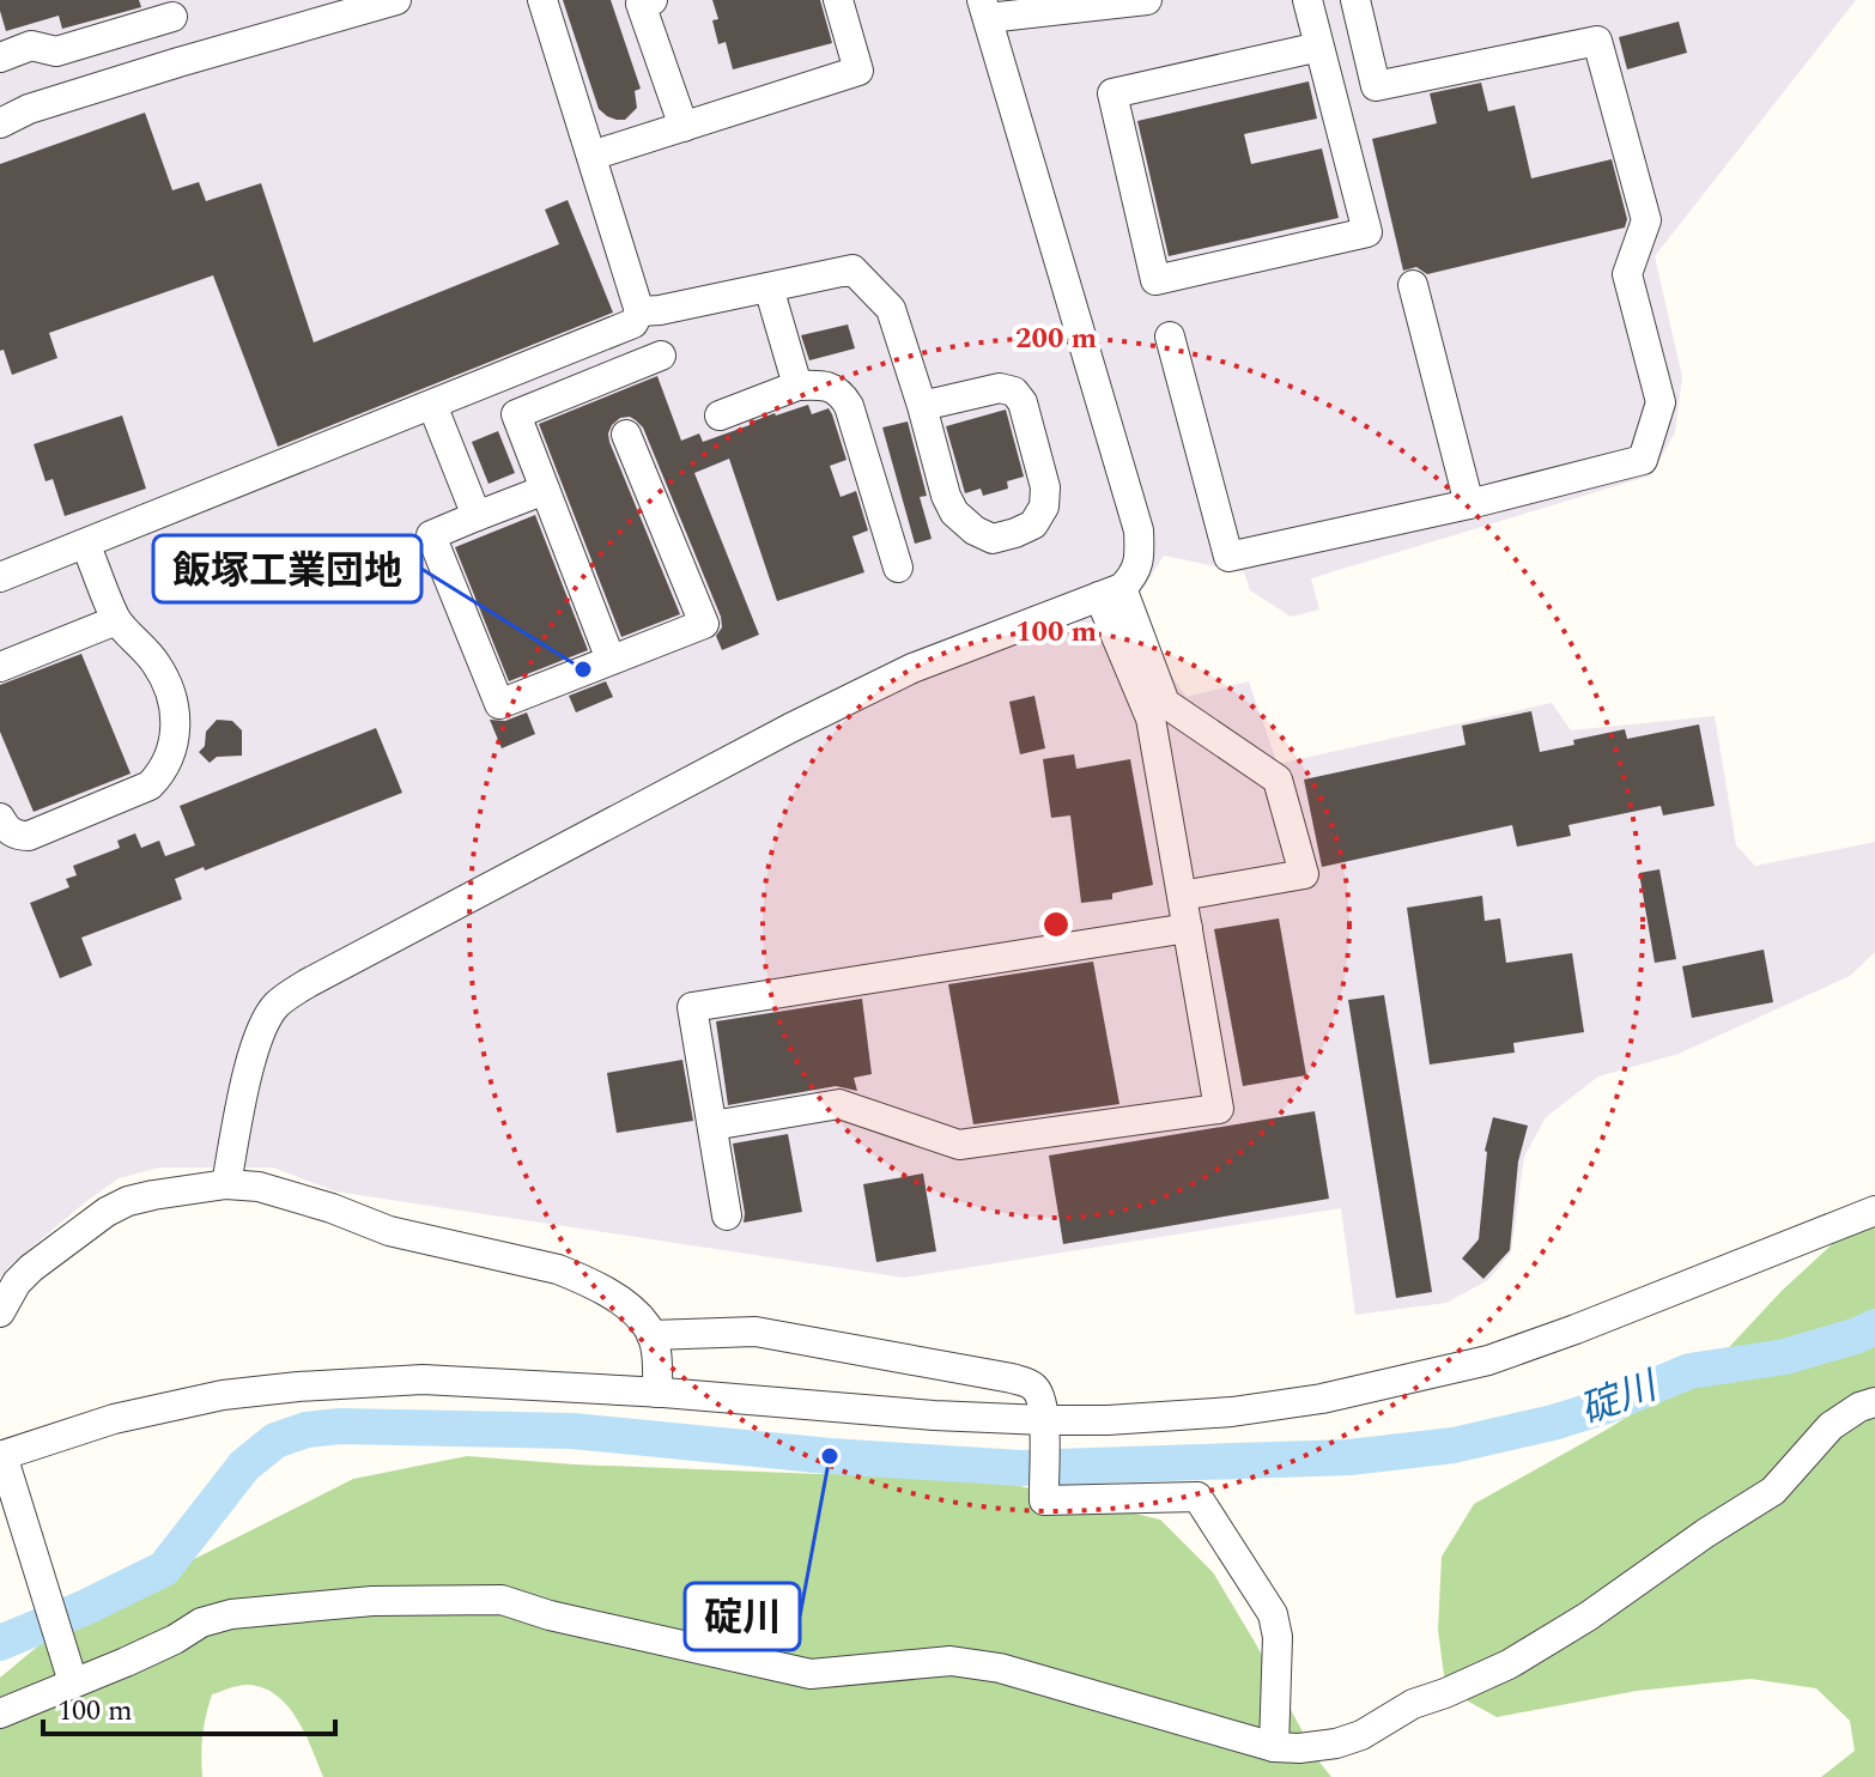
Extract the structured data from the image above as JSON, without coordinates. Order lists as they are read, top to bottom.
{
  "water": ["碇川"],
  "places": ["飯塚工業団地", "碇川"],
  "scale_bar": "100 m",
  "rings": ["200 m", "100 m"]
}
